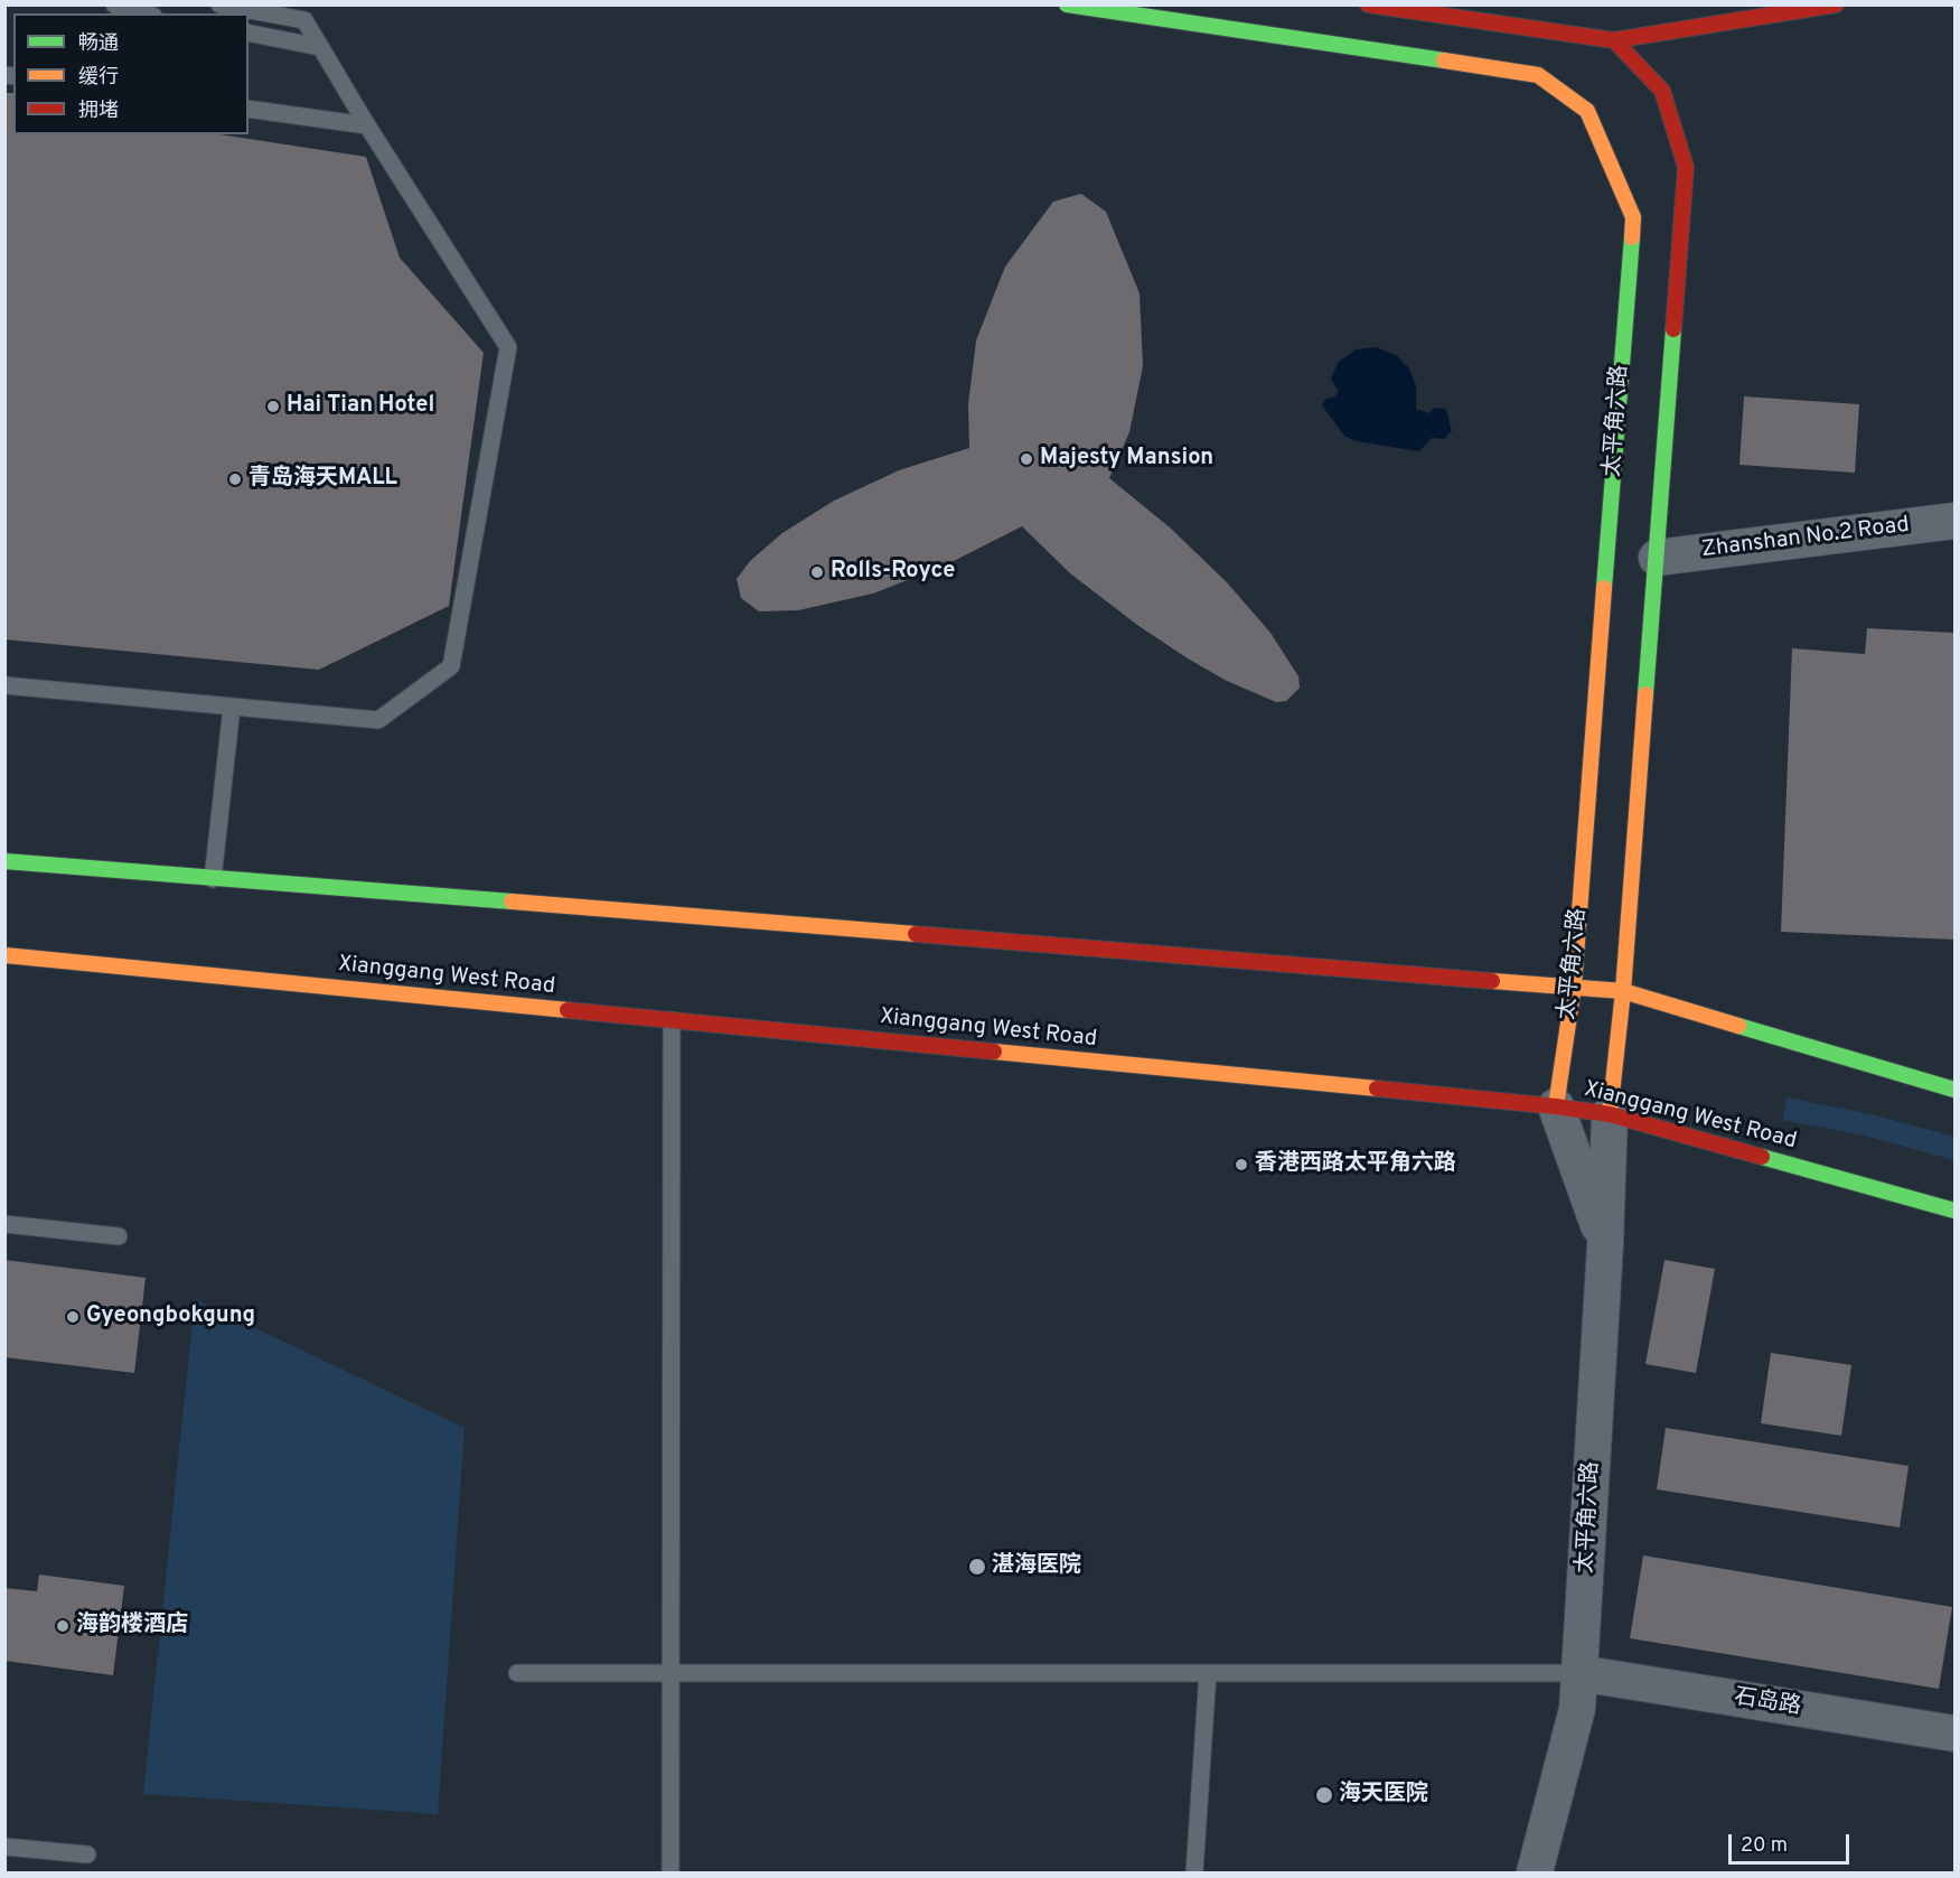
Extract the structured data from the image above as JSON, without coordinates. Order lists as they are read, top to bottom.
{
  "streets": {
    "main road": ["太平角六路", "Xianggang West Road"],
    "street": ["Zhanshan No.2 Road", "石岛路"]
  },
  "crossings": [
    ["太平角六路", "Xianggang West Road"],
    ["太平角六路", "石岛路"]
  ],
  "places": [
    "Hai Tian Hotel",
    "Majesty Mansion",
    "青岛海天MALL",
    "Rolls-Royce",
    "香港西路太平角六路",
    "Gyeongbokgung",
    "湛海医院",
    "海韵楼酒店",
    "海天医院"
  ],
  "legend": ["畅通", "缓行", "拥堵"],
  "scale_bar": "20 m"
}
